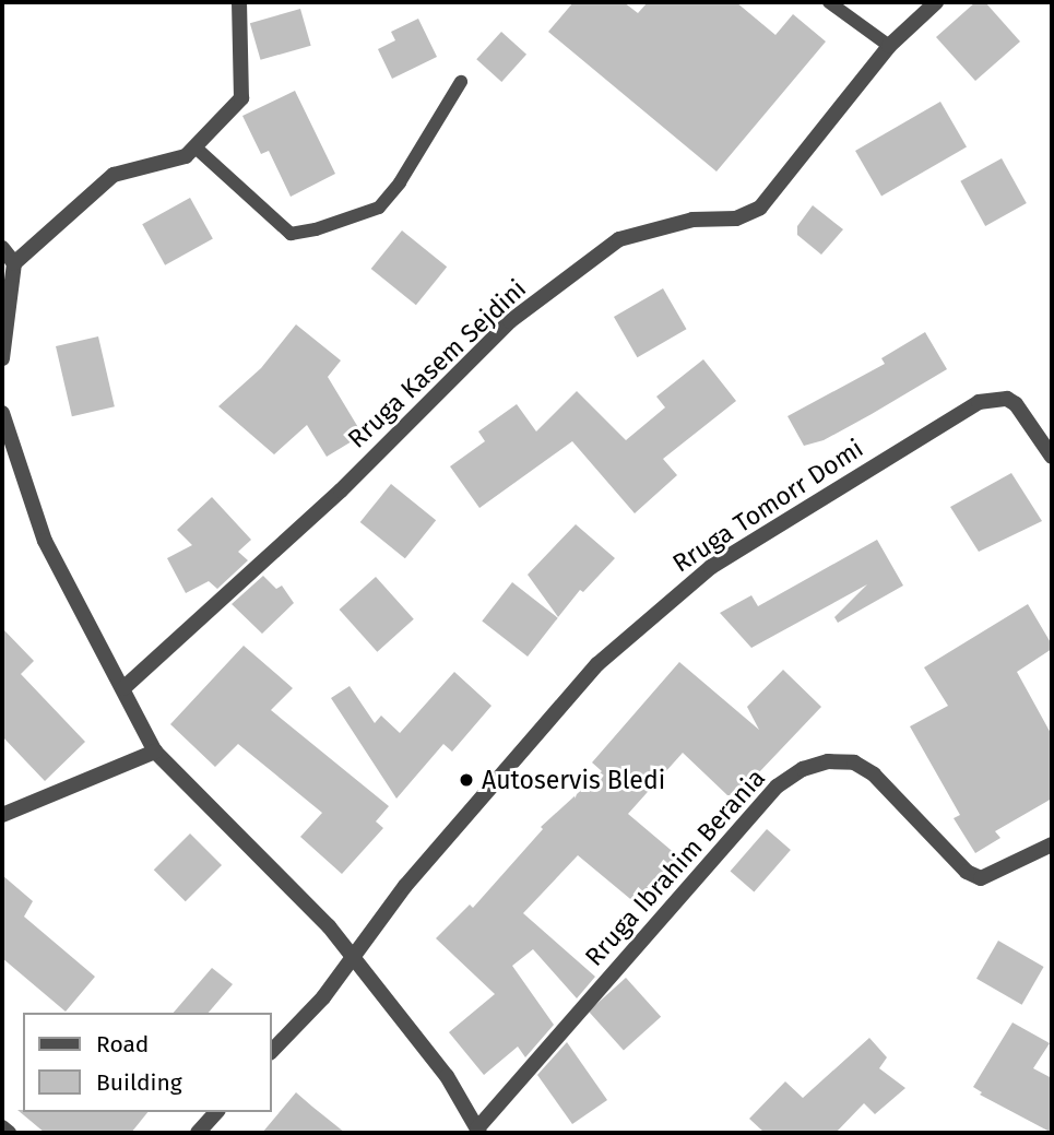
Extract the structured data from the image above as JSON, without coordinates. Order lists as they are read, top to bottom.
{
  "streets": {
    "street": ["Rruga Kasem Sejdini", "Rruga Tomorr Domi", "Rruga Ibrahim Berania"]
  },
  "places": ["Autoservis Bledi"],
  "legend": ["Road", "Building"]
}
